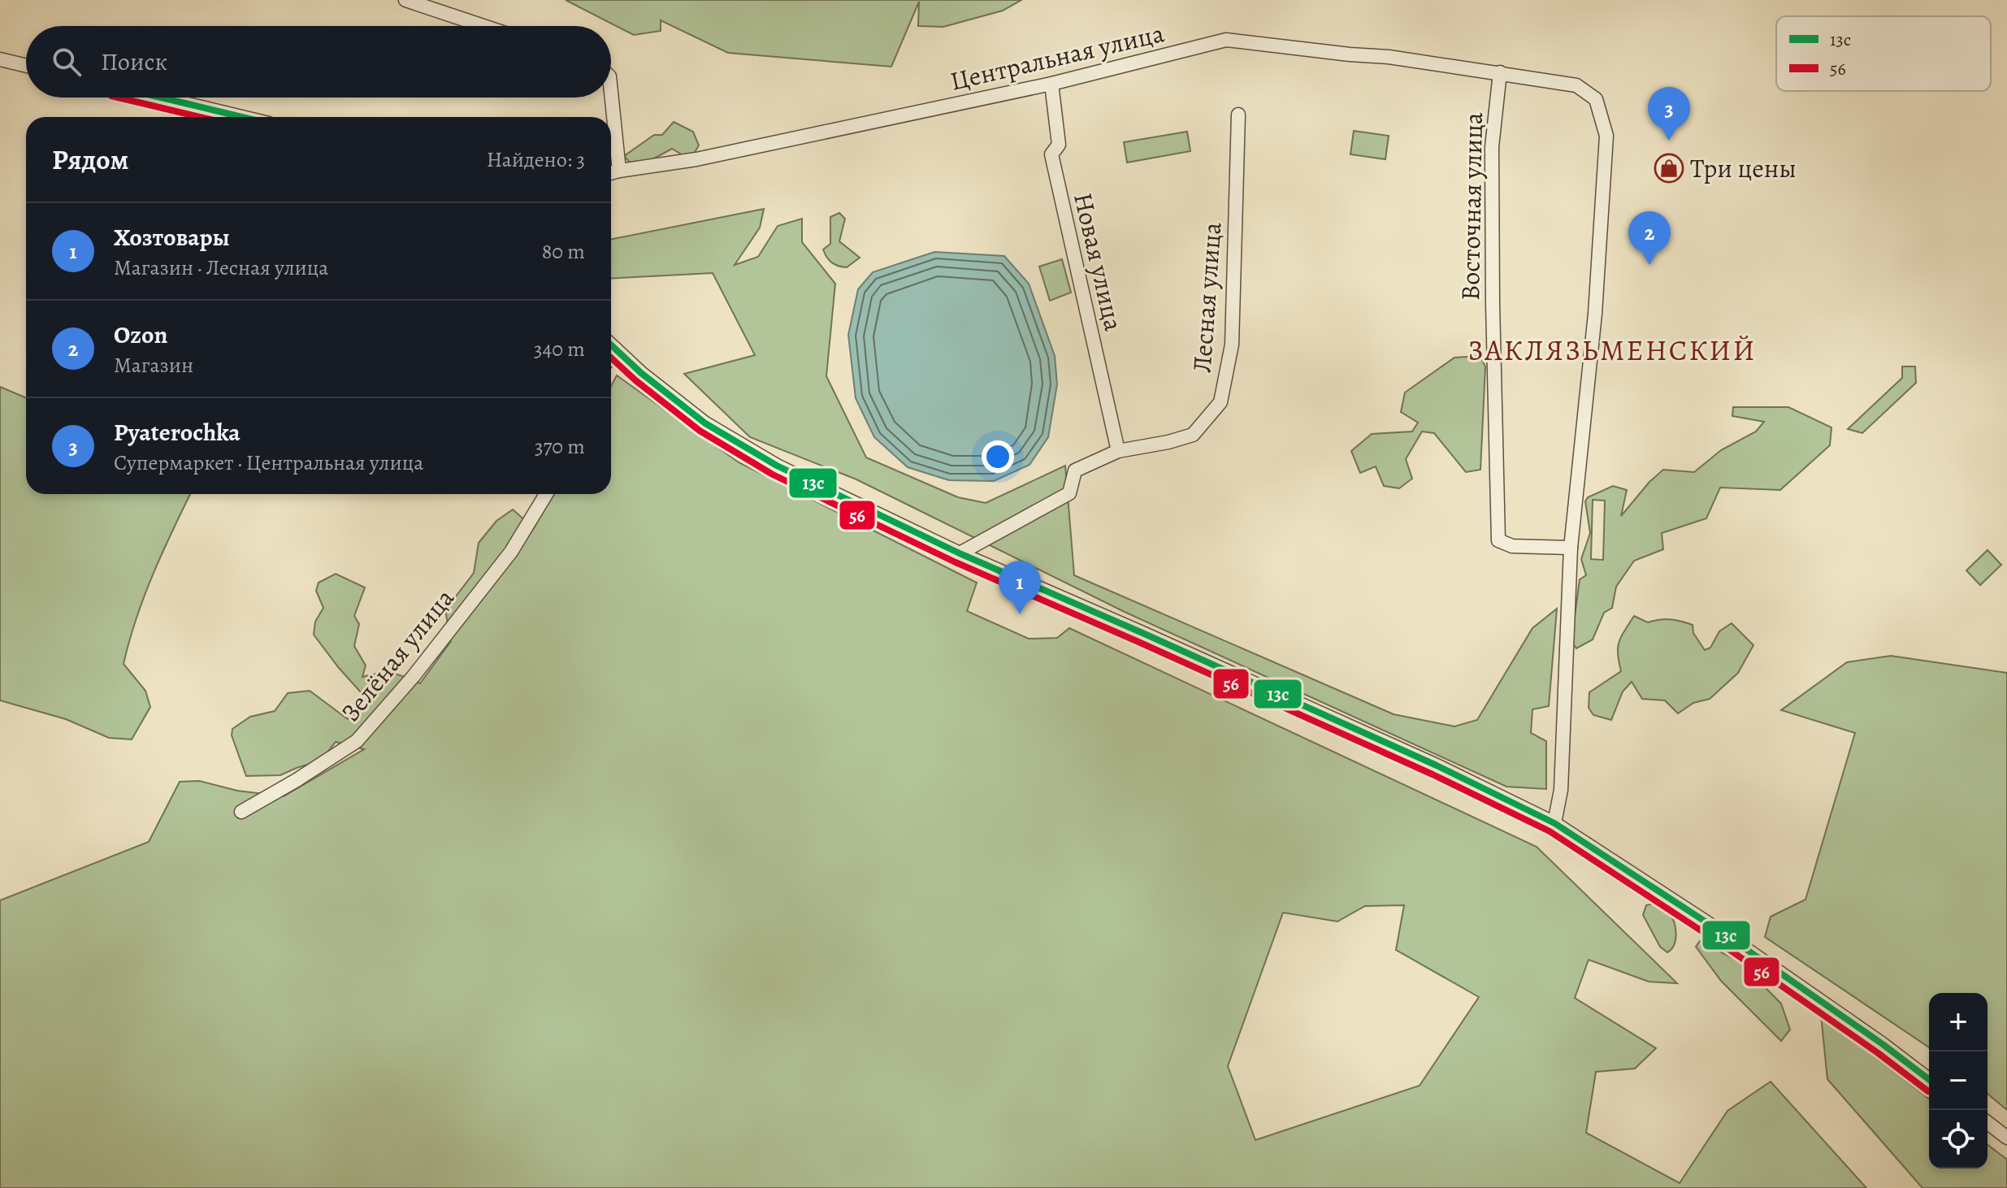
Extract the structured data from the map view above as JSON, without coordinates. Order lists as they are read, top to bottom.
{
  "streets": {
    "street": [
      "Центральная улица",
      "Восточная улица",
      "Новая улица",
      "Лесная улица",
      "Зелёная улица"
    ]
  },
  "crossings": [
    ["Центральная улица", "Восточная улица"],
    ["Центральная улица", "Новая улица"],
    ["Новая улица", "Лесная улица"]
  ],
  "districts": ["ЗАКЛЯЗЬМЕНСКИЙ"],
  "places": {
    "shop": ["Три цены"]
  },
  "lines": ["transit line 13с", "transit line 56"],
  "legend": ["13с", "56"],
  "page": {
    "search": "Поиск",
    "pins": ["3", "2", "1"],
    "heading": ["Рядом", "Найдено: 3"],
    "list": [
      {
        "mark": "1",
        "name": "Хозтовары",
        "note": "Магазин · Лесная улица",
        "value": "80 m"
      },
      {
        "mark": "2",
        "name": "Ozon",
        "note": "Магазин",
        "value": "340 m"
      },
      {
        "mark": "3",
        "name": "Pyaterochka",
        "note": "Супермаркет · Центральная улица",
        "value": "370 m"
      }
    ],
    "map_buttons": ["+", "−"]
  }
}
